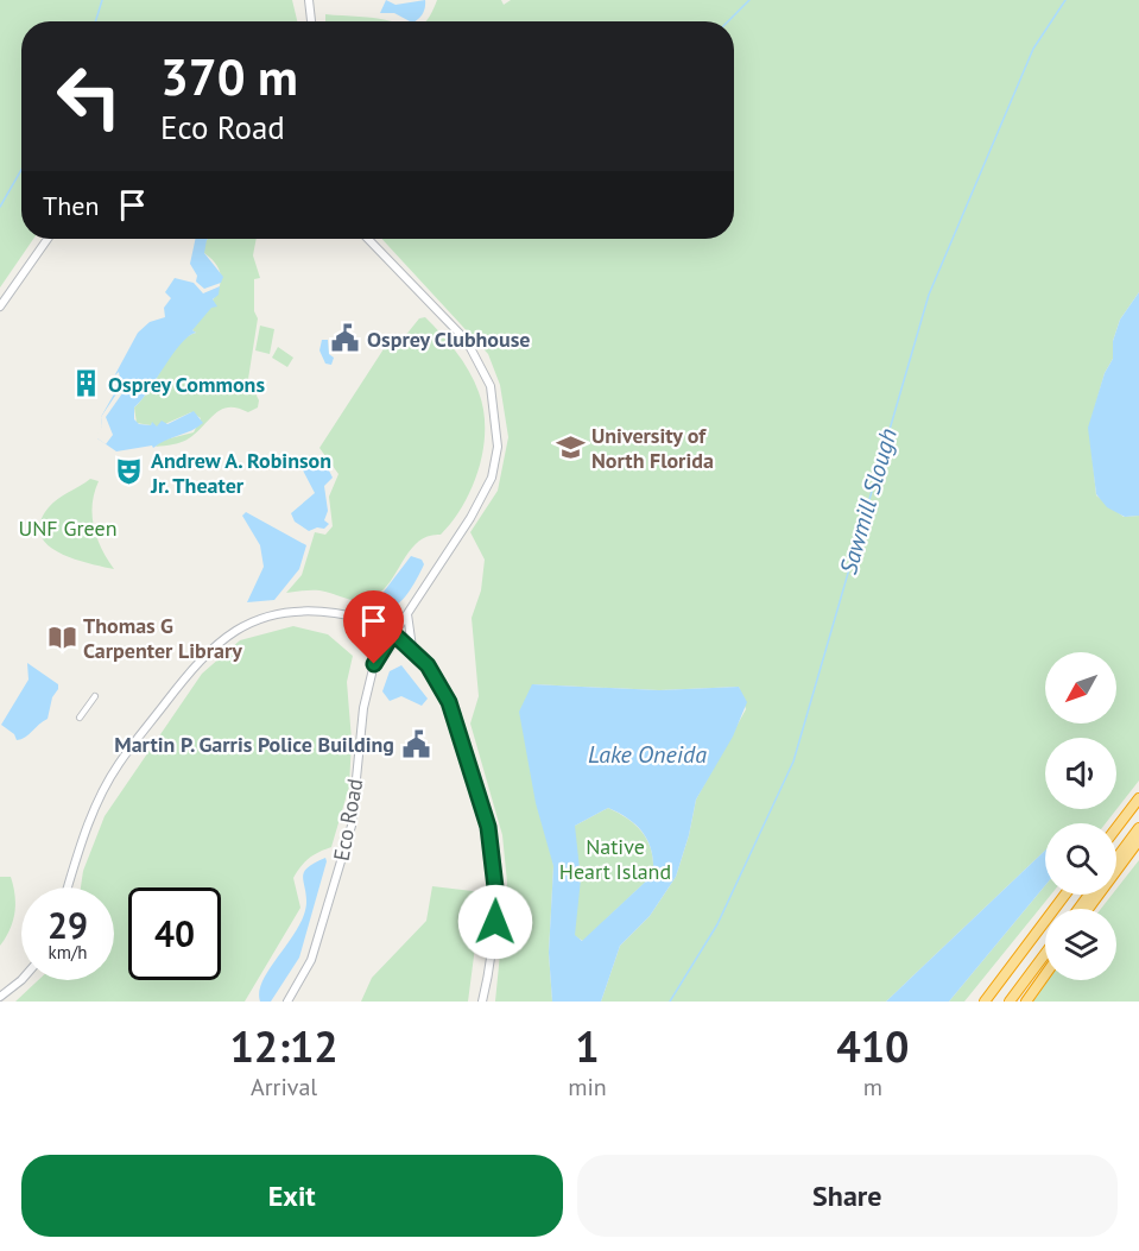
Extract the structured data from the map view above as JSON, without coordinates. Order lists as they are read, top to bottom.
{
  "streets": {
    "street": ["Eco Road"]
  },
  "water": ["Sawmill Slough", "Lake Oneida"],
  "parks": ["UNF Green", "Native Heart Island"],
  "places": {
    "public building": ["Osprey Clubhouse", "Martin P. Garris Police Building"],
    "building": ["Osprey Commons"],
    "school or university": ["University of North Florida"],
    "theatre": ["Andrew A. Robinson Jr. Theater"],
    "library": ["Thomas G Carpenter Library"]
  },
  "north": "bottom left",
  "page": {
    "turn": ["370 m", "Eco Road"],
    "then": "Then",
    "speed": "29 km/h",
    "limit": "40",
    "eta": [
      "12:12",
      "Arrival",
      "1",
      "min",
      "410",
      "m"
    ],
    "buttons": ["Exit", "Share"]
  }
}
